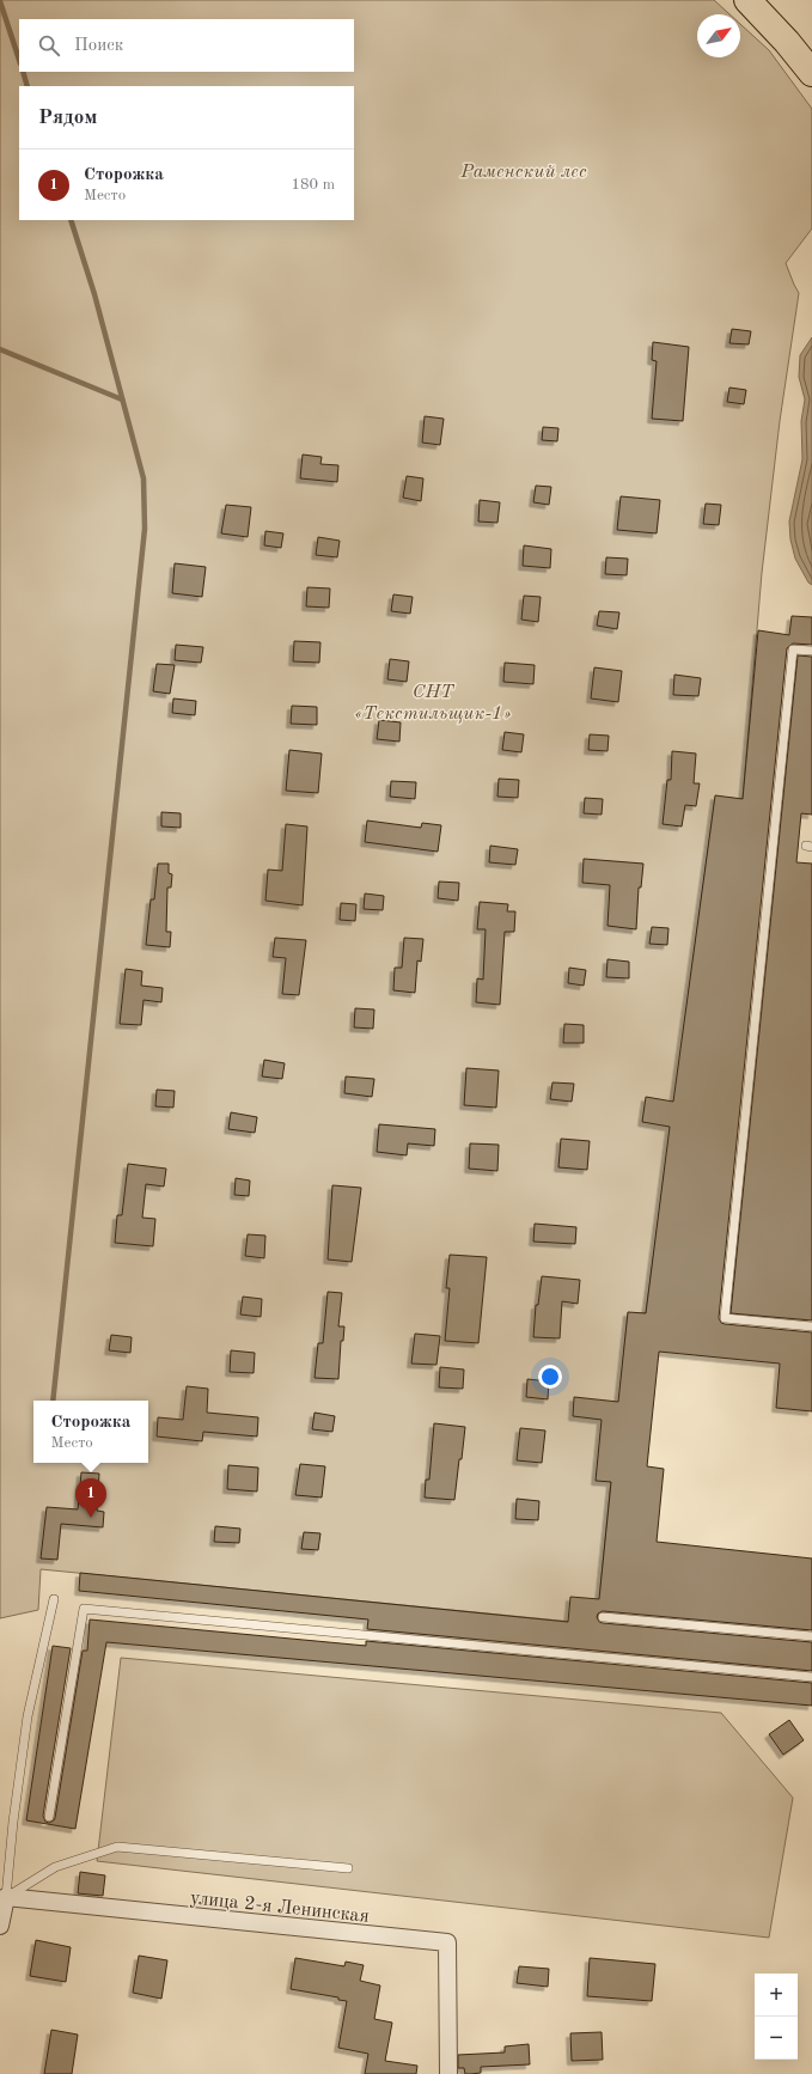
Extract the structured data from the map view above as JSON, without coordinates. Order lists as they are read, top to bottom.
{
  "streets": {
    "street": ["улица 2-я Ленинская"]
  },
  "parks": ["Раменский лес", "СНТ «Текстильщик-1»"],
  "north": "top right",
  "page": {
    "search": "Поиск",
    "heading": "Рядом",
    "list": [
      {
        "mark": "1",
        "name": "Сторожка",
        "note": "Место",
        "value": "180 m"
      }
    ],
    "popup": ["Сторожка", "Место"],
    "pins": "1",
    "map_buttons": ["+", "−"]
  }
}
